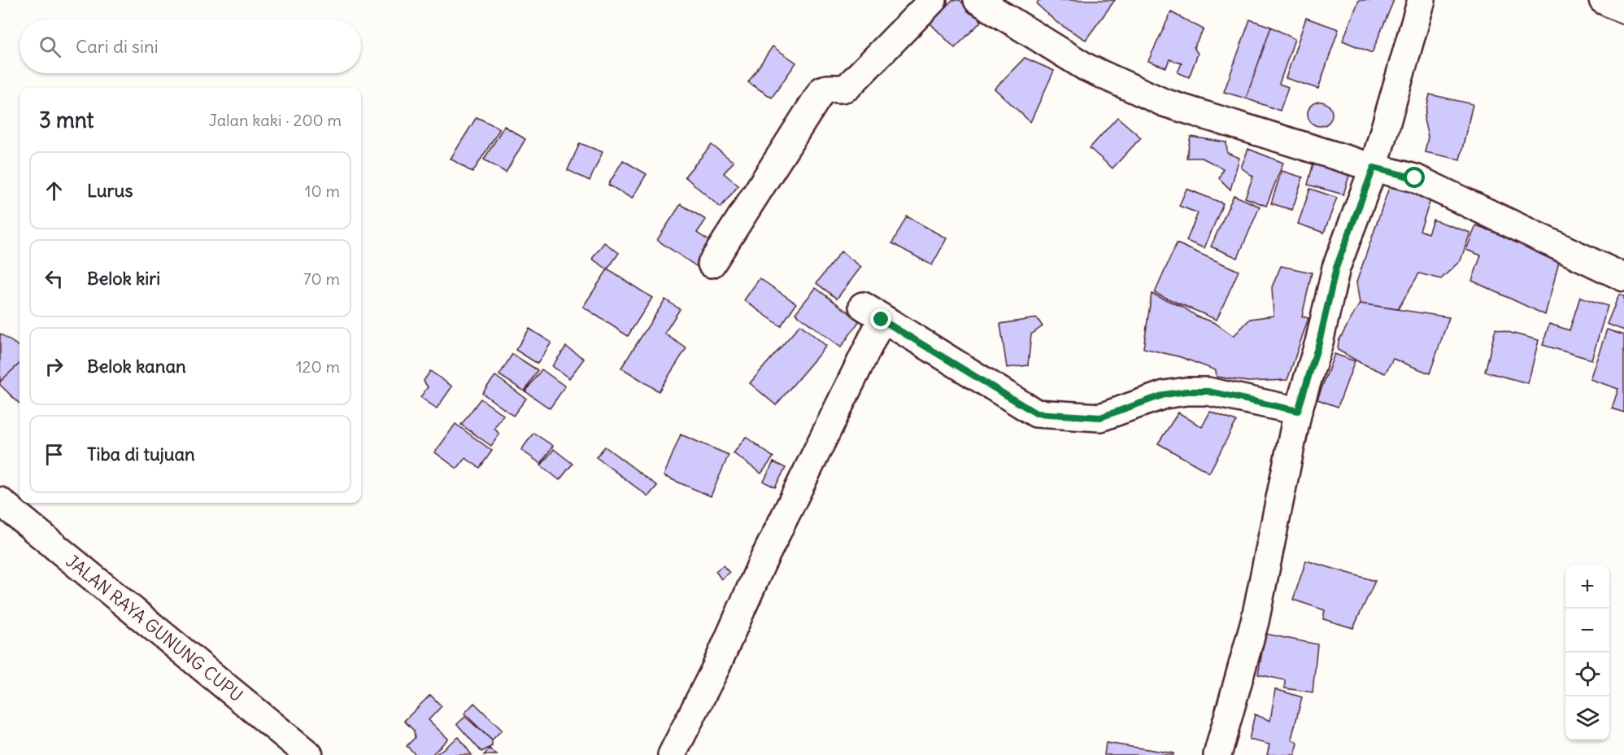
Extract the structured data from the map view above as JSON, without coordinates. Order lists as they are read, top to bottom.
{
  "streets": {
    "main road": ["JALAN RAYA GUNUNG CUPU"]
  },
  "page": {
    "search": "Cari di sini",
    "heading": ["3 mnt", "Jalan kaki · 200 m"],
    "list": [
      ["Lurus", "10 m"],
      ["Belok kiri", "70 m"],
      ["Belok kanan", "120 m"],
      "Tiba di tujuan"
    ],
    "map_buttons": ["+", "−"]
  }
}
